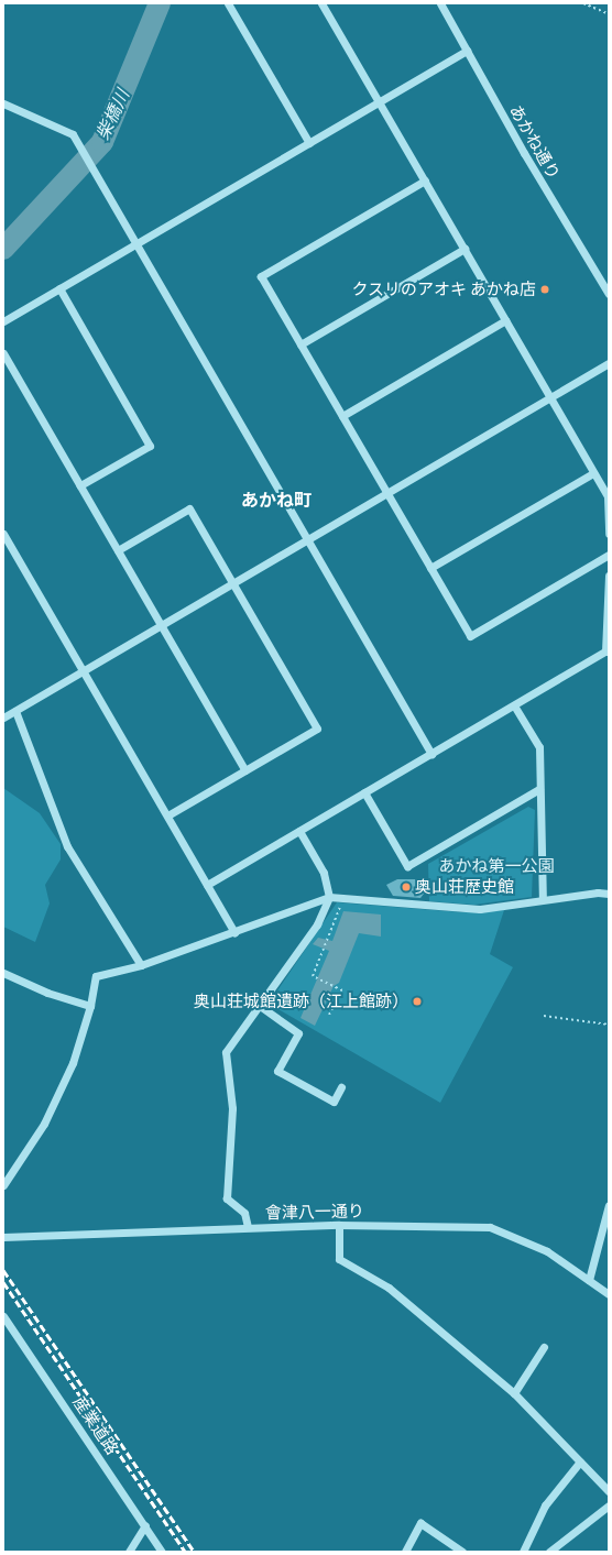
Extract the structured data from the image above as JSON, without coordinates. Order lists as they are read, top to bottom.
{
  "streets": {
    "street": ["あかね通り", "會津八一通り", "産業道路"]
  },
  "districts": ["あかね町"],
  "water": ["柴橋川"],
  "parks": ["あかね第一公園"],
  "places": ["クスリのアオキ あかね店", "奥山荘歴史館", "奥山荘城館遺跡（江上館跡）"]
}
